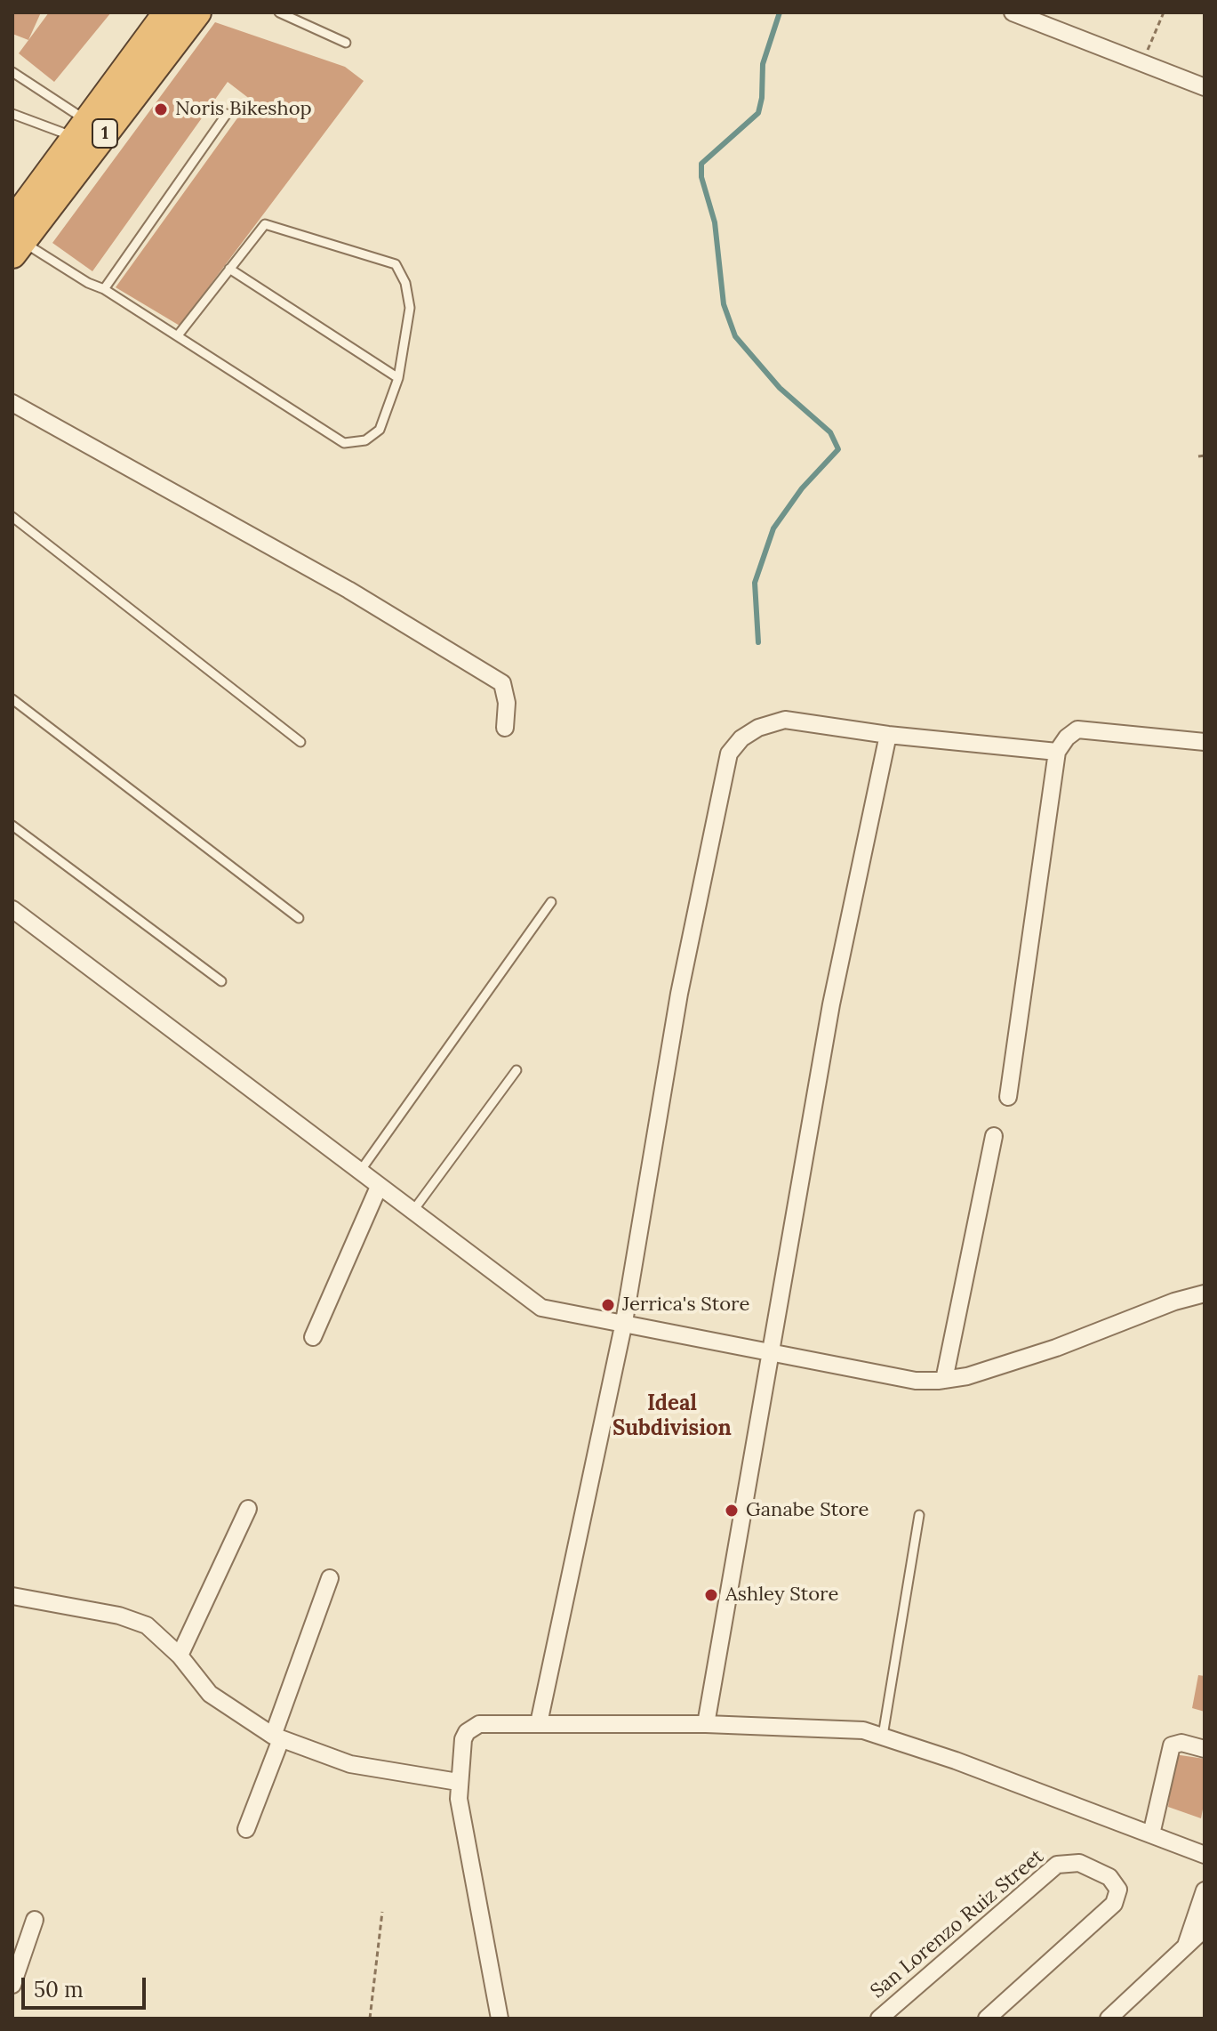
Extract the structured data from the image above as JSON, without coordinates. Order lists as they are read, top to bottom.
{
  "streets": {
    "highway": ["1"],
    "street": ["San Lorenzo Ruiz Street"]
  },
  "districts": ["Ideal Subdivision"],
  "places": [
    "Noris Bikeshop",
    "Jerrica's Store",
    "Ganabe Store",
    "Ashley Store"
  ],
  "scale_bar": "50 m"
}
